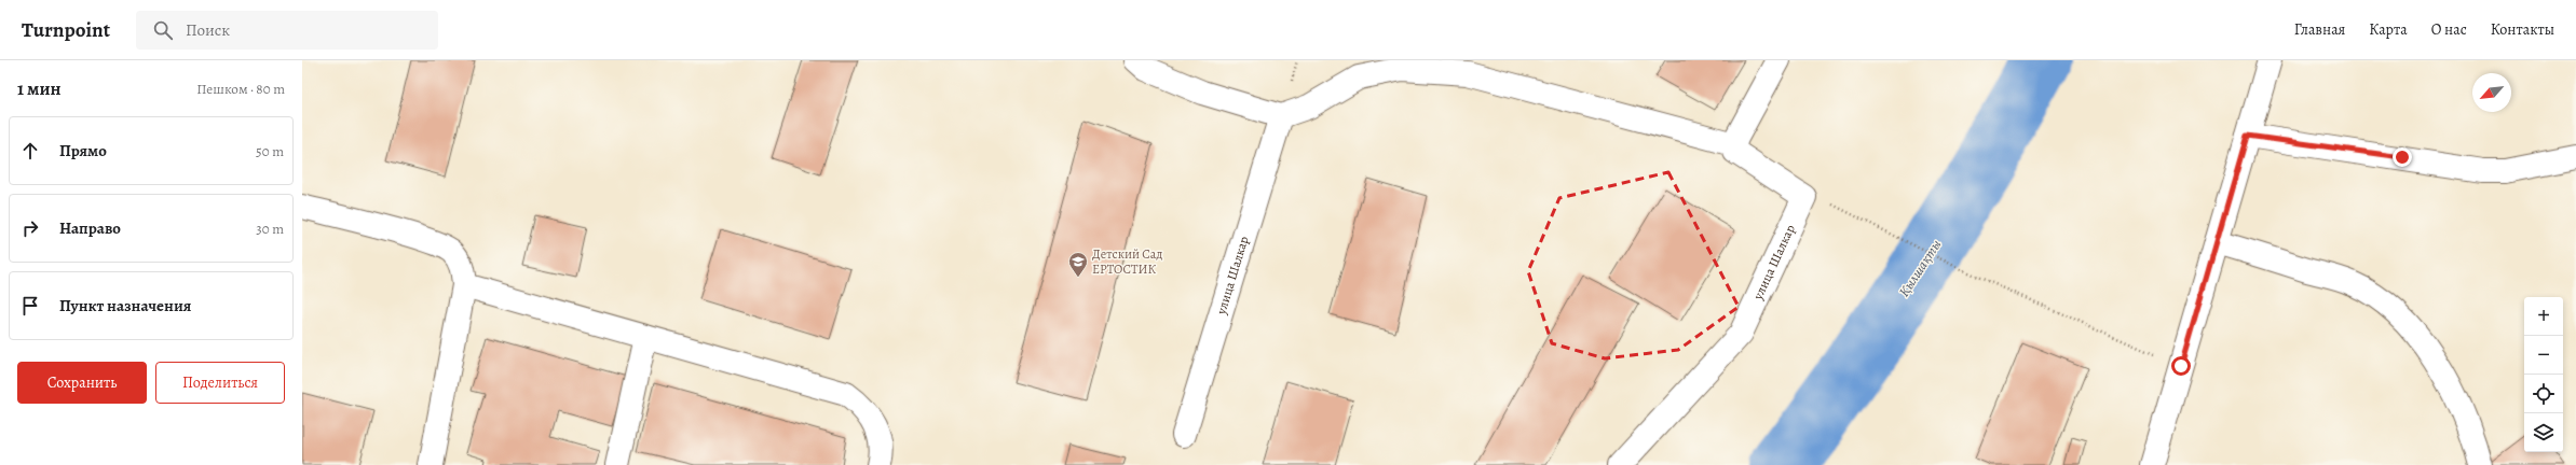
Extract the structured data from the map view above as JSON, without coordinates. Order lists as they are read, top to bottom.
{
  "streets": {
    "street": ["улица Шалкар"]
  },
  "water": ["Қылшақты"],
  "places": {
    "school or university": ["Детский Сад ЕРТОСТИК"]
  },
  "north": "bottom left",
  "page": {
    "header": "Turnpoint",
    "search": "Поиск",
    "nav": [
      "Главная",
      "Карта",
      "О нас",
      "Контакты"
    ],
    "heading": ["1 мин", "Пешком · 80 m"],
    "list": [
      ["Прямо", "50 m"],
      ["Направо", "30 m"],
      "Пункт назначения"
    ],
    "map_buttons": ["+", "−"],
    "buttons": ["Сохранить", "Поделиться"]
  }
}
